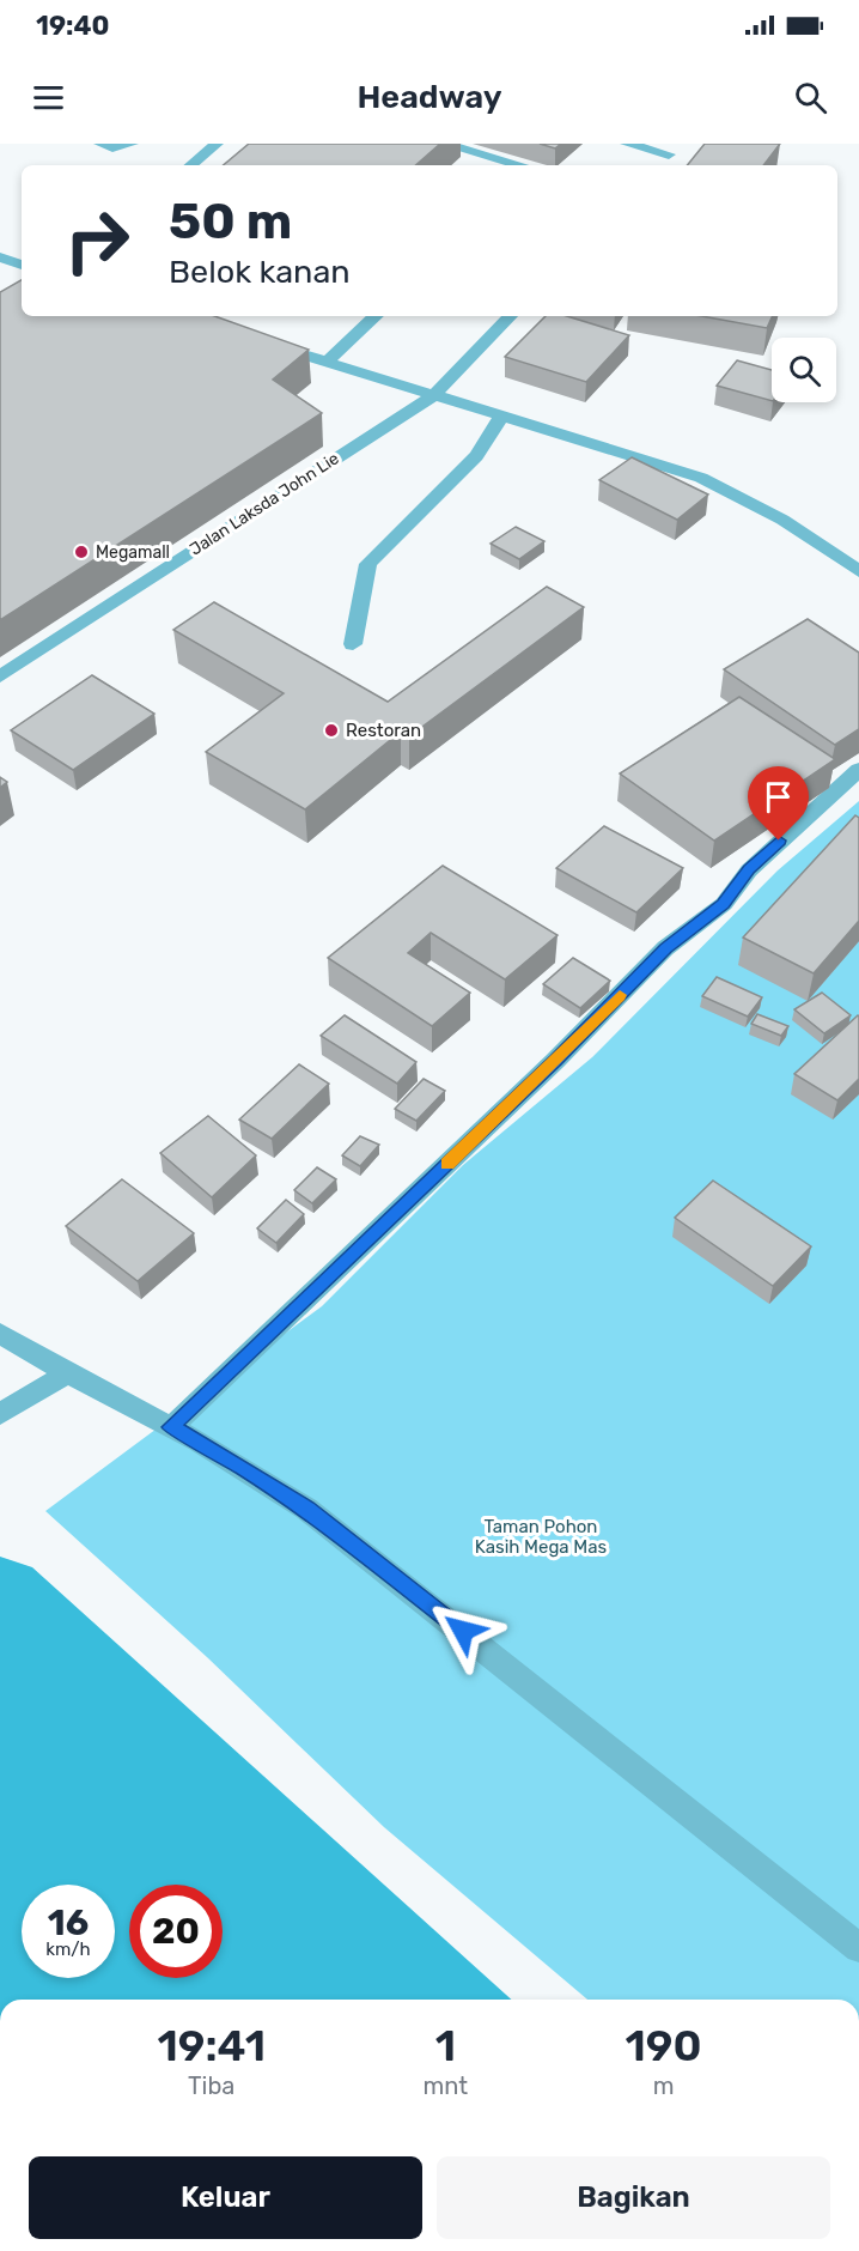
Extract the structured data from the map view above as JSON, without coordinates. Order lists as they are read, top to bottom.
{
  "streets": {
    "lane": ["Jalan Laksda John Lie"]
  },
  "parks": ["Taman Pohon Kasih Mega Mas"],
  "places": ["Megamall", "Restoran"],
  "page": {
    "status": "19:40",
    "header": "Headway",
    "turn": ["50 m", "Belok kanan"],
    "speed": "16 km/h",
    "limit": "20",
    "eta": [
      "19:41",
      "Tiba",
      "1",
      "mnt",
      "190",
      "m"
    ],
    "buttons": ["Keluar", "Bagikan"]
  }
}
